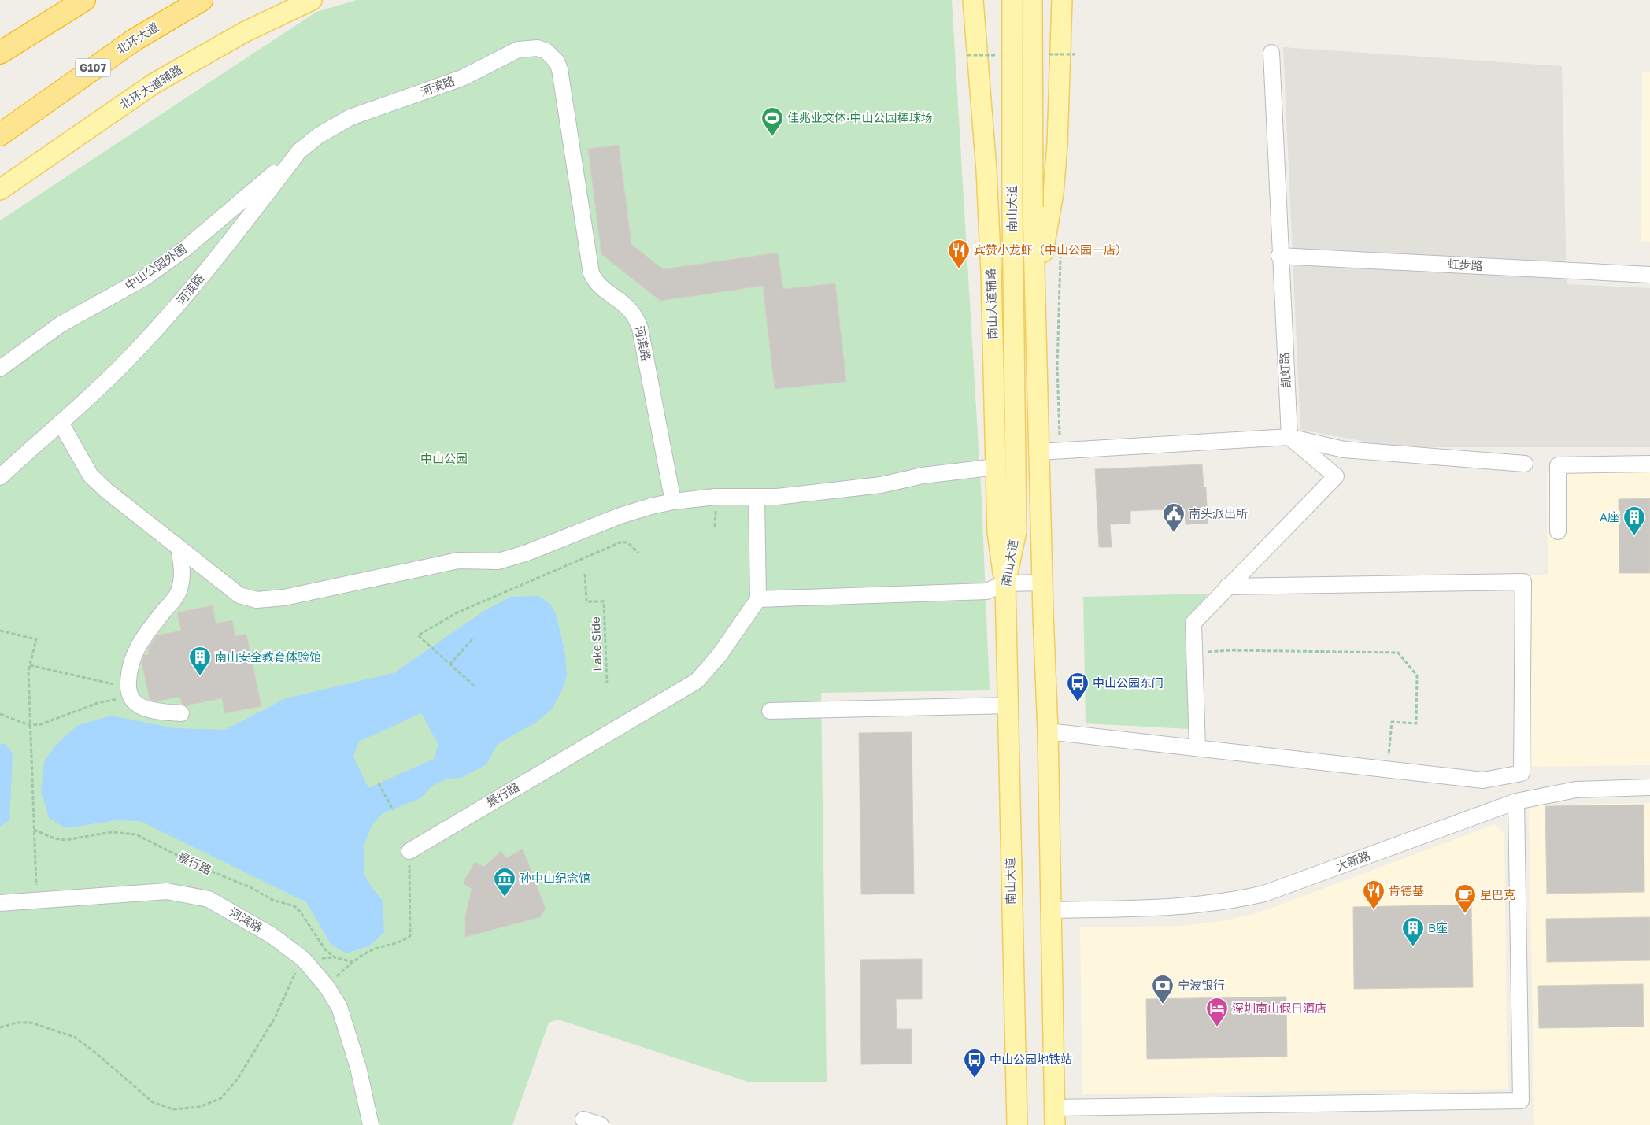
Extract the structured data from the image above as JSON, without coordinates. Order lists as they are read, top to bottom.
{
  "streets": {
    "highway": ["北环大道", "G107"],
    "main road": ["北环大道辅路", "南山大道", "南山大道辅路"],
    "street": [
      "河滨路",
      "虹步路",
      "中山公园外围",
      "凯虹路",
      "景行路",
      "大新路"
    ],
    "path": ["Lake Side"]
  },
  "crossings": [
    ["河滨路", "中山公园外围"],
    ["南山大道", "南山大道辅路"],
    ["南山大道", "大新路"],
    ["虹步路", "凯虹路"]
  ],
  "parks": ["中山公园"],
  "places": {
    "sports": ["佳兆业文体·中山公园棒球场"],
    "restaurant": ["宾赞小龙虾（中山公园一店）", "肯德基"],
    "public building": ["南头派出所"],
    "building": ["A座", "南山安全教育体验馆", "B座"],
    "bus stop": ["中山公园东门", "中山公园地铁站"],
    "museum": ["孙中山纪念馆"],
    "cafe": ["星巴克"],
    "bank": ["宁波银行"],
    "hotel": ["深圳南山假日酒店"]
  }
}
